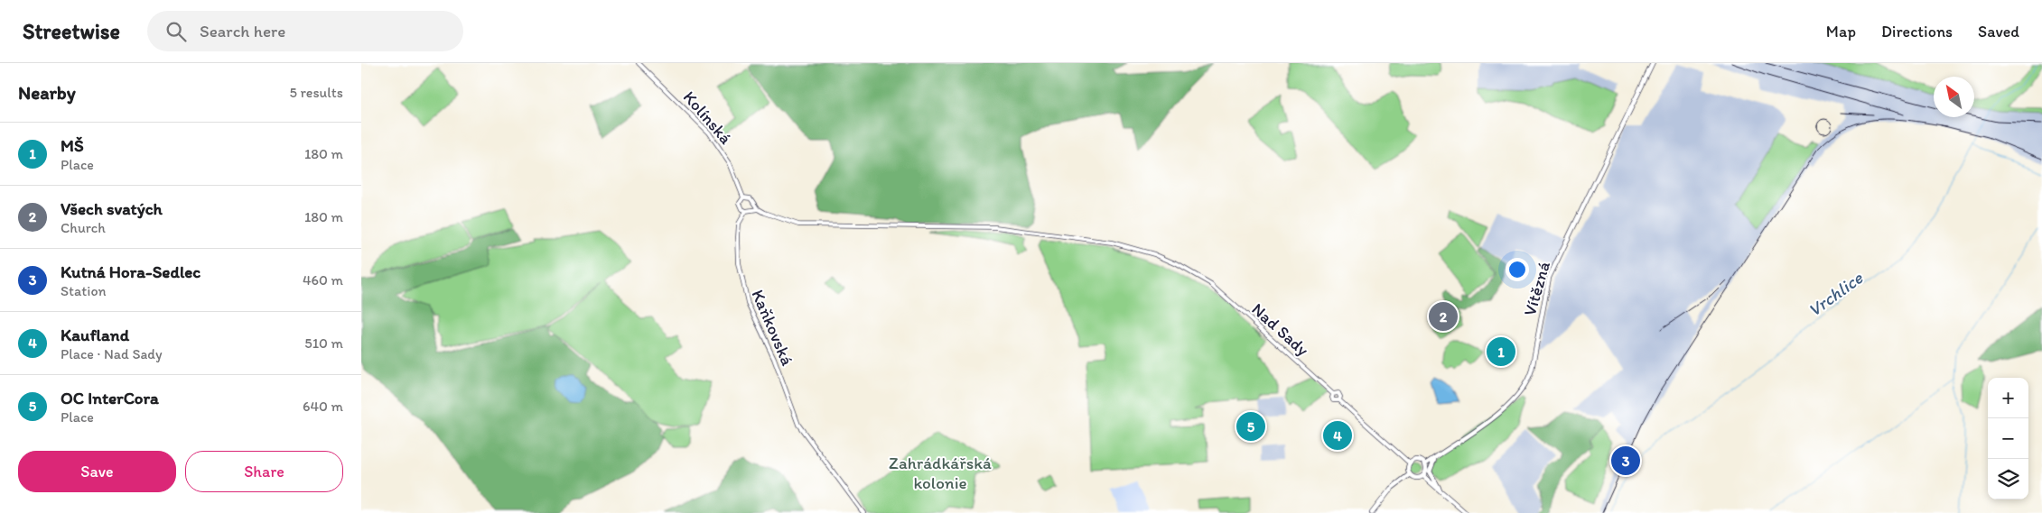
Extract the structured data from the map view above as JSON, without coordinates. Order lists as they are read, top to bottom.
{
  "streets": {
    "main road": ["Vítězná"],
    "street": ["Kolínská", "Kaňkovská", "Nad Sady"]
  },
  "crossings": [
    ["Kolínská", "Kaňkovská"],
    ["Vítězná", "Nad Sady"]
  ],
  "water": ["Vrchlice"],
  "parks": ["Zahrádkářská kolonie"],
  "north": "top left",
  "page": {
    "header": "Streetwise",
    "search": "Search here",
    "nav": ["Map", "Directions", "Saved"],
    "heading": ["Nearby", "5 results"],
    "list": [
      {
        "mark": "1",
        "name": "MŠ",
        "note": "Place",
        "value": "180 m"
      },
      {
        "mark": "2",
        "name": "Všech svatých",
        "note": "Church",
        "value": "180 m"
      },
      {
        "mark": "3",
        "name": "Kutná Hora-Sedlec",
        "note": "Station",
        "value": "460 m"
      },
      {
        "mark": "4",
        "name": "Kaufland",
        "note": "Place · Nad Sady",
        "value": "510 m"
      },
      {
        "mark": "5",
        "name": "OC InterCora",
        "note": "Place",
        "value": "640 m"
      }
    ],
    "pins": [
      "2",
      "1",
      "5",
      "4",
      "3"
    ],
    "map_buttons": ["+", "−"],
    "buttons": ["Save", "Share"]
  }
}
